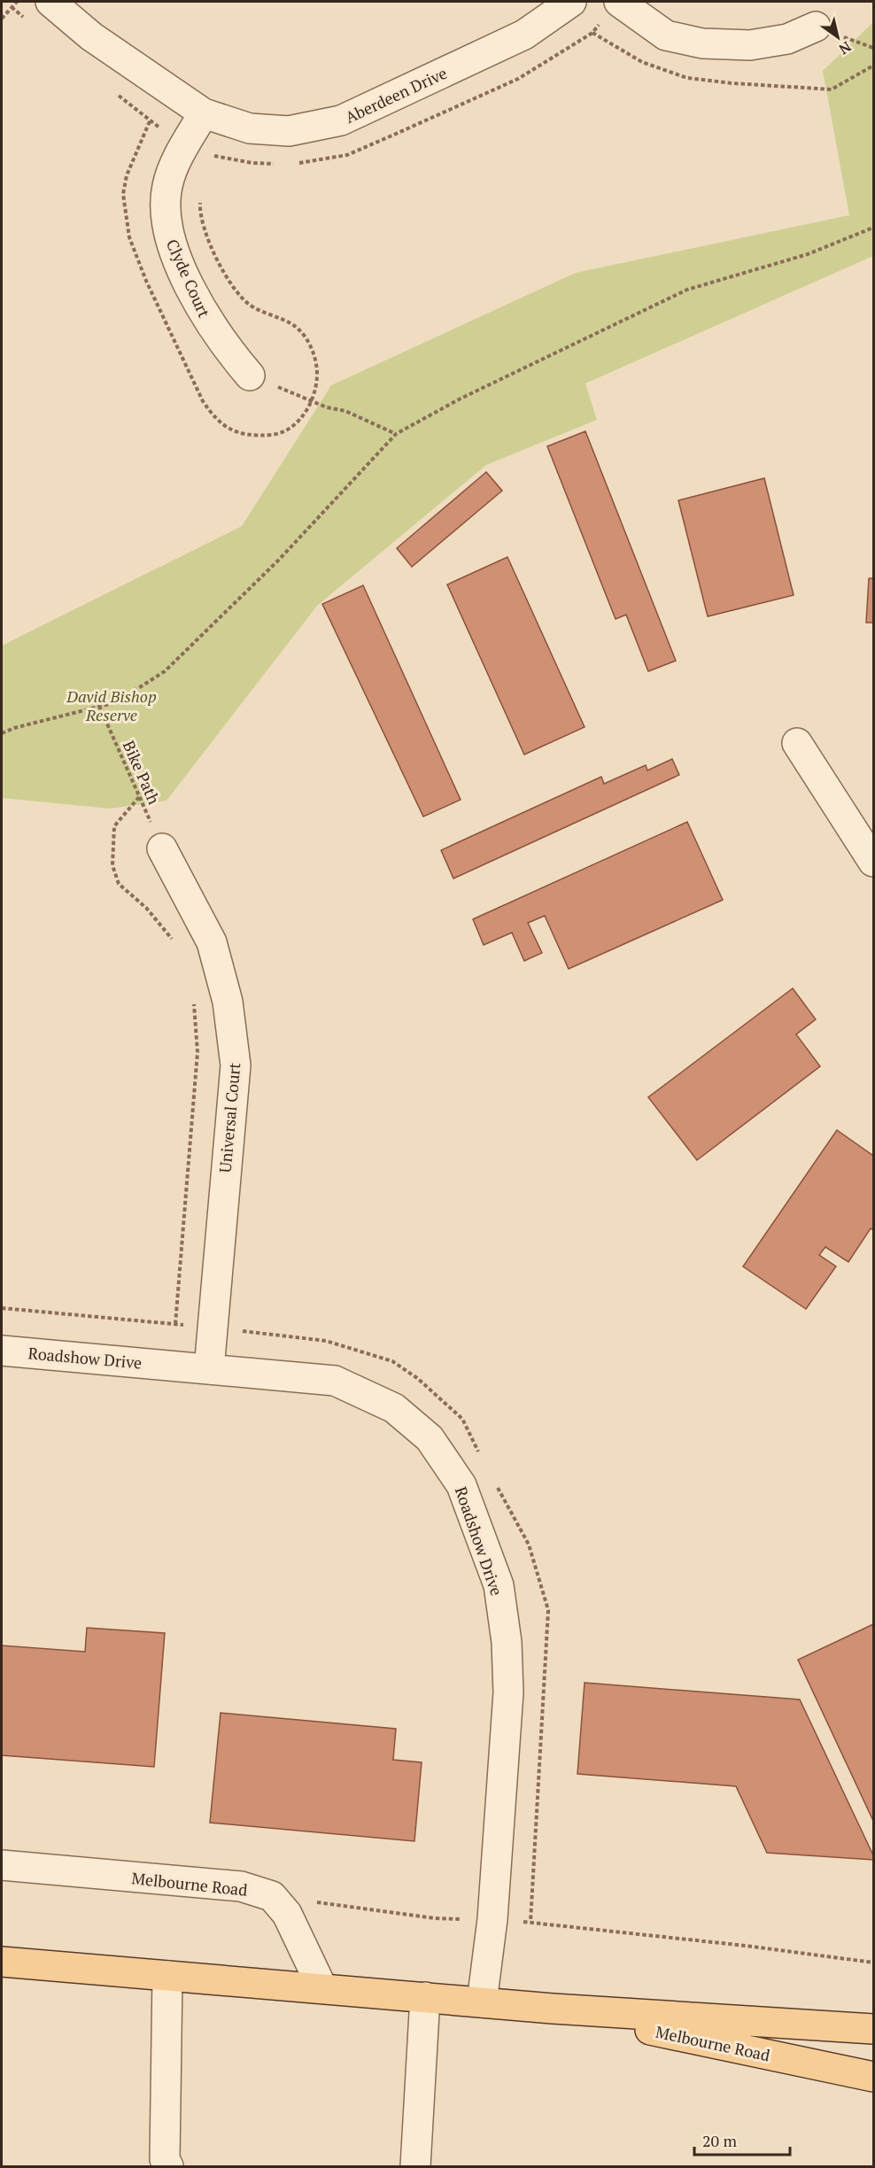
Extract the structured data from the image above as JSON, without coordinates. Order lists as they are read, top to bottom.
{
  "streets": {
    "main road": ["Melbourne Road"],
    "street": [
      "Aberdeen Drive",
      "Clyde Court",
      "Universal Court",
      "Roadshow Drive"
    ],
    "path": ["Bike Path"]
  },
  "crossings": [
    ["Aberdeen Drive", "Clyde Court"],
    ["Bike Path", "Universal Court"],
    ["Universal Court", "Roadshow Drive"],
    ["Roadshow Drive", "Melbourne Road"]
  ],
  "parks": ["David Bishop Reserve"],
  "scale_bar": "20 m",
  "north": "bottom right"
}
